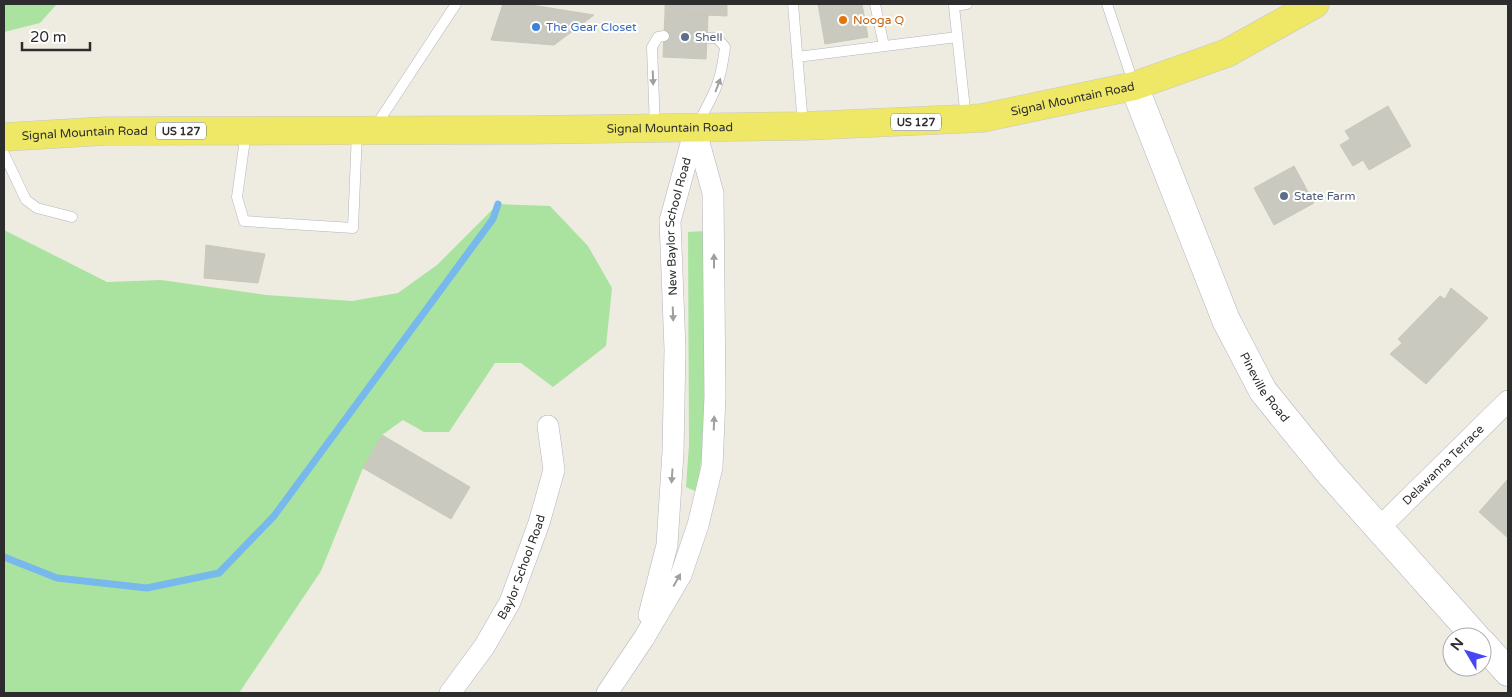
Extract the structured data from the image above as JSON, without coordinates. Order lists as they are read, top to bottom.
{
  "streets": {
    "main road": ["Signal Mountain Road", "US 127", "Pineville Road"],
    "street": ["New Baylor School Road", "Delawanna Terrace", "Baylor School Road"]
  },
  "crossings": [
    ["Signal Mountain Road", "New Baylor School Road"],
    ["Signal Mountain Road", "Pineville Road"],
    ["Pineville Road", "Delawanna Terrace"]
  ],
  "places": [
    "Nooga Q",
    "The Gear Closet",
    "Shell",
    "State Farm"
  ],
  "scale_bar": "20 m",
  "north": "top left"
}
